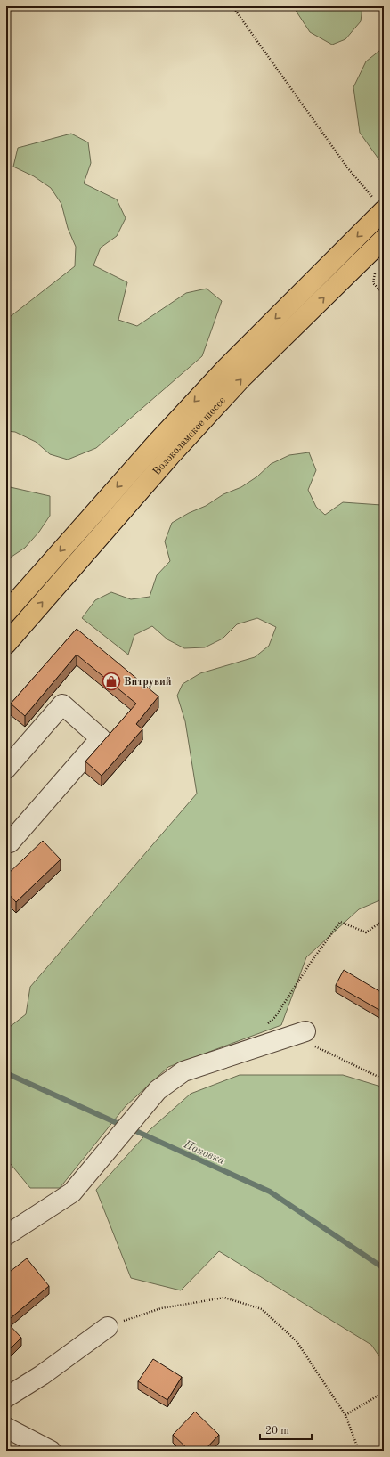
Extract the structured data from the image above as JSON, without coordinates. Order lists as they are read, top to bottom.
{
  "streets": {
    "main road": ["Волоколамское шоссе"]
  },
  "water": ["Поповка"],
  "places": {
    "shop": ["Витрувий"]
  },
  "scale_bar": "20 m"
}
